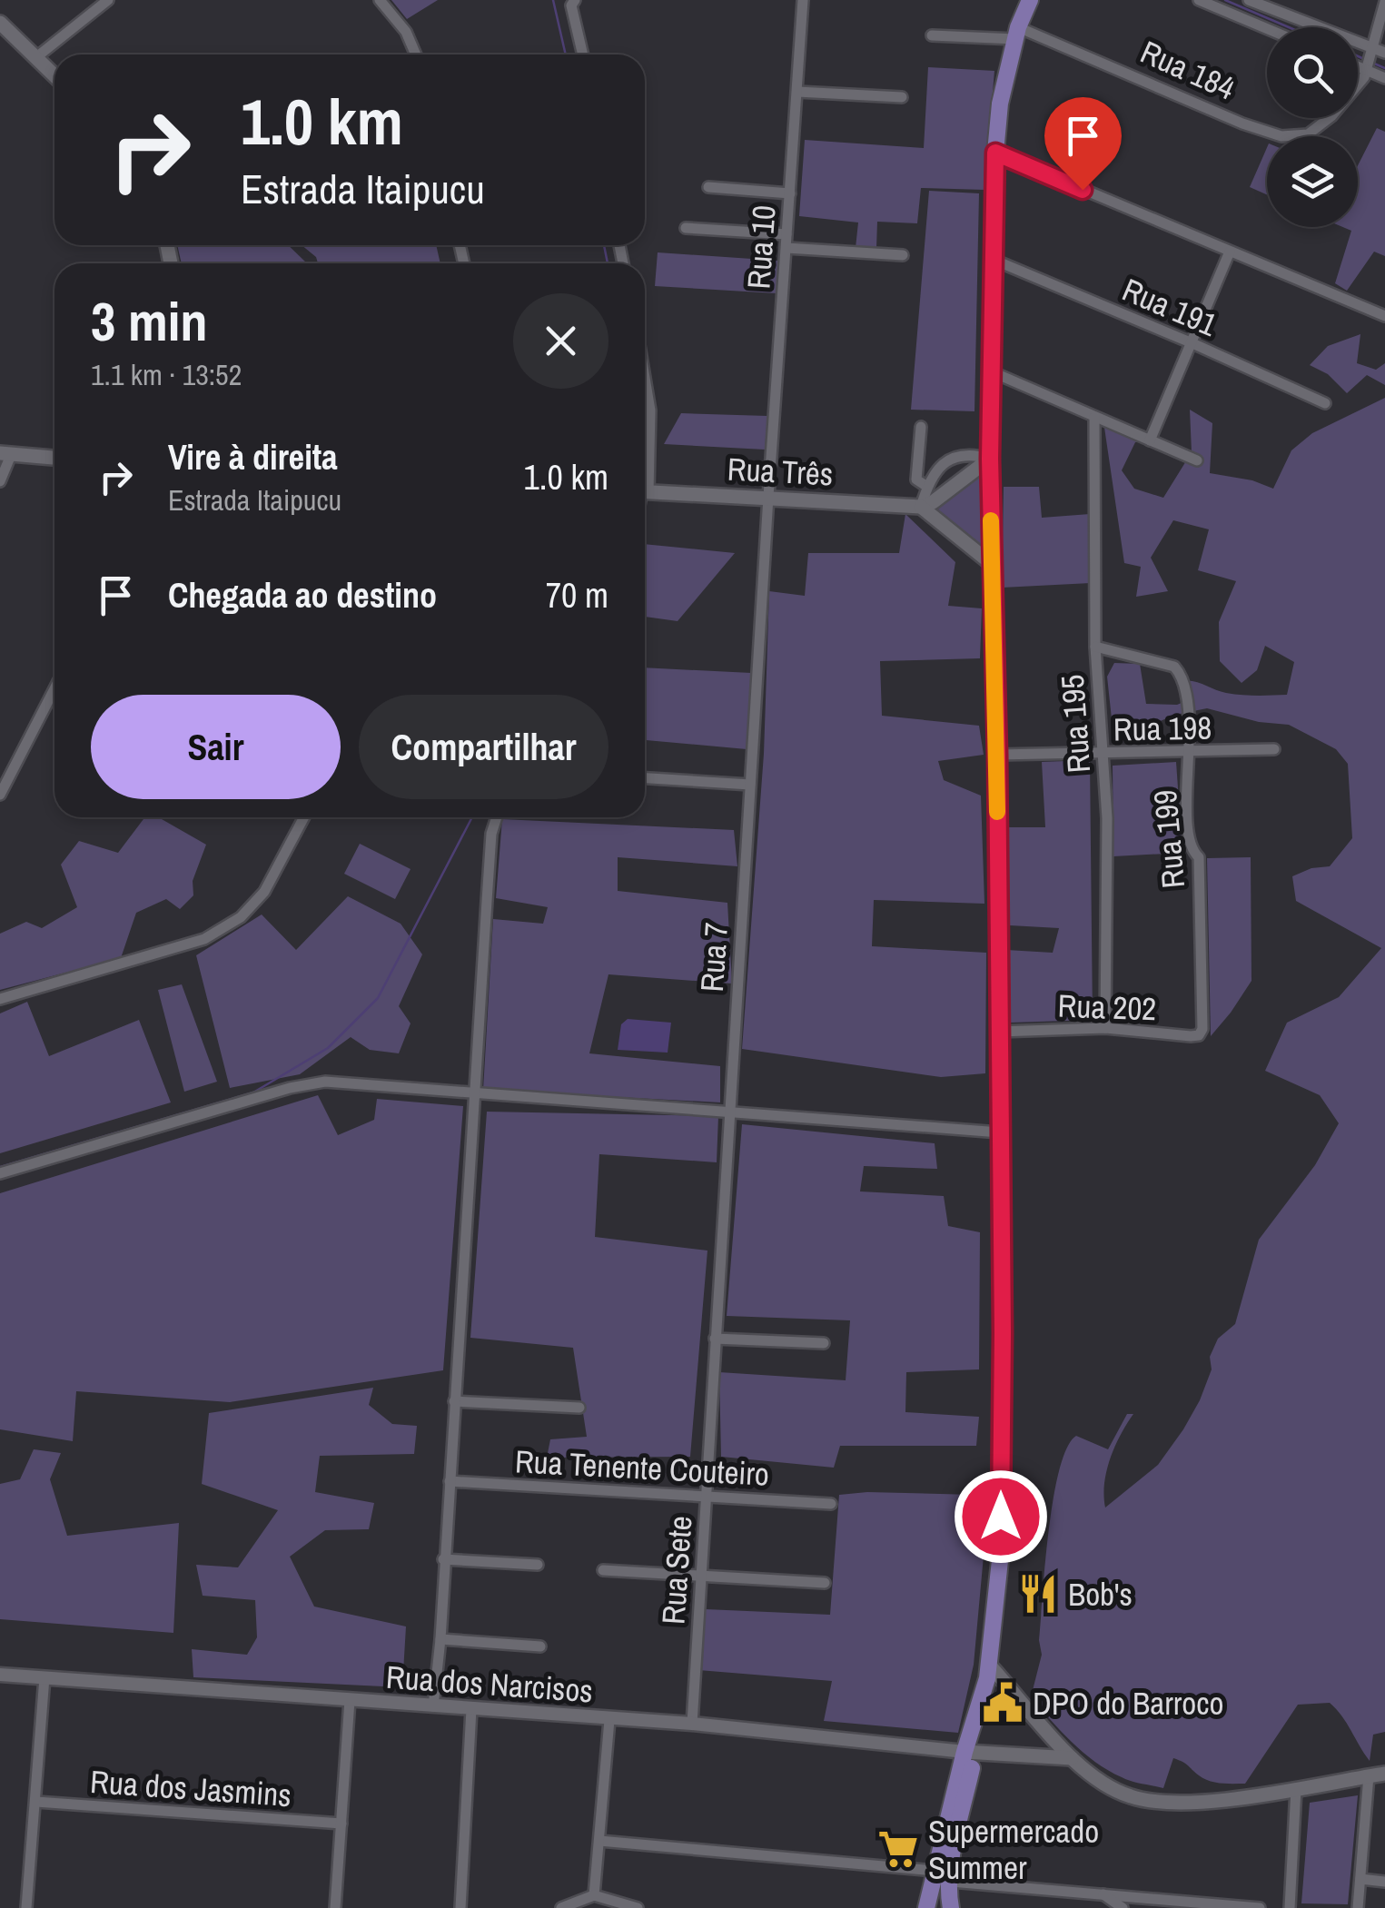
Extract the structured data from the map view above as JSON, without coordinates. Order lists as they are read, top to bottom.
{
  "streets": {
    "main road": ["Rua Três"],
    "street": [
      "Rua 184",
      "Rua 10",
      "Rua 191",
      "Rua 195",
      "Rua 198",
      "Rua 199",
      "Rua 7",
      "Rua 202",
      "Rua Tenente Couteiro",
      "Rua Sete",
      "Rua dos Narcisos",
      "Rua dos Jasmins"
    ]
  },
  "crossings": [
    ["Rua 10", "Rua Três"],
    ["Rua 10", "Rua 7"],
    ["Rua Três", "Rua 7"],
    ["Rua 195", "Rua 198"],
    ["Rua 195", "Rua 199"],
    ["Rua 195", "Rua 202"],
    ["Rua 198", "Rua 199"],
    ["Rua 199", "Rua 202"],
    ["Rua 7", "Rua Sete"],
    ["Rua Tenente Couteiro", "Rua Sete"],
    ["Rua Sete", "Rua dos Narcisos"]
  ],
  "places": {
    "restaurant": ["Bob's"],
    "public building": ["DPO do Barroco"],
    "supermarket": ["Supermercado Summer"]
  },
  "page": {
    "turn": ["1.0 km", "Estrada Itaipucu"],
    "heading": ["3 min", "1.1 km · 13:52"],
    "list": [
      {
        "name": "Vire à direita",
        "note": "Estrada Itaipucu",
        "value": "1.0 km"
      },
      {
        "name": "Chegada ao destino",
        "value": "70 m"
      }
    ],
    "buttons": ["Sair", "Compartilhar"]
  }
}
